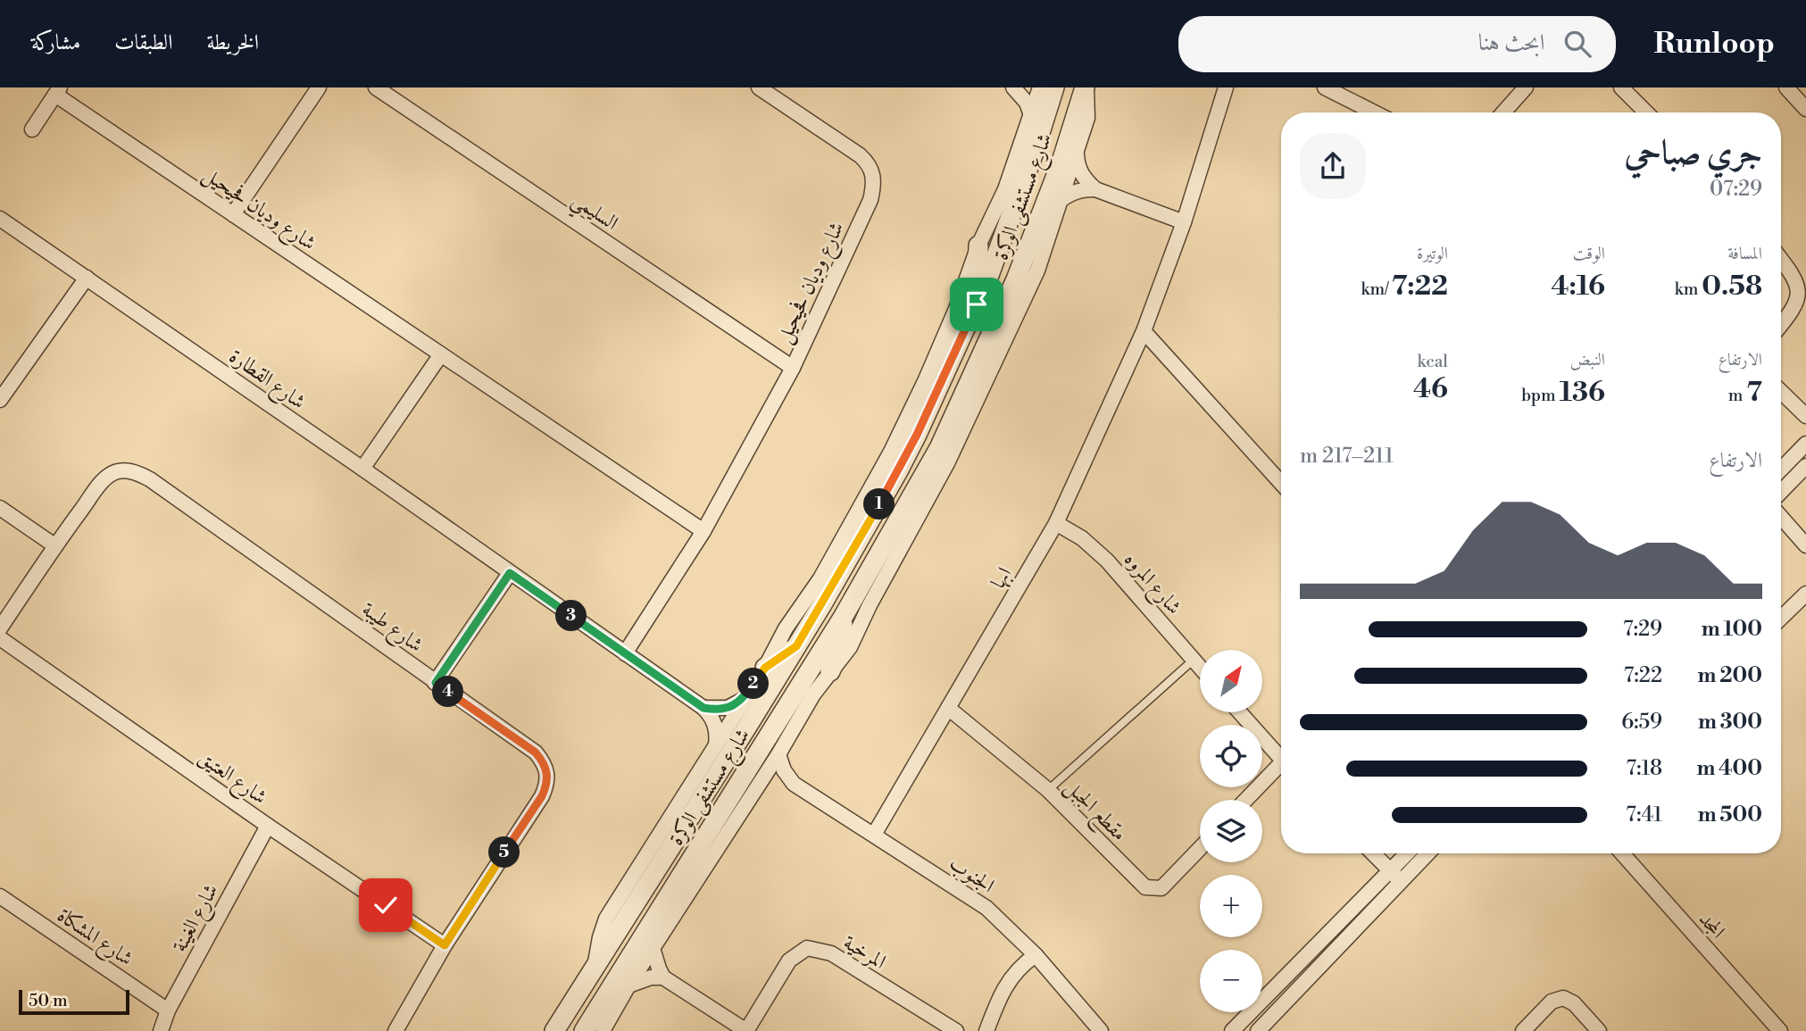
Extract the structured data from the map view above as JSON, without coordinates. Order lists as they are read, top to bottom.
{
  "streets": {
    "street": [
      "شارع مستشفى الوكرة",
      "شارع وديان فحيحيل",
      "السليمي",
      "شارع القطارة",
      "ابها",
      "شارع المروه",
      "شارع طيبة",
      "شارع العتيق",
      "مقطع الجبل",
      "الجنوب",
      "شارع الغينة",
      "المجد",
      "شارع المشكاة",
      "المرخية"
    ]
  },
  "crossings": [
    ["شارع مستشفى الوكرة", "الجنوب"],
    ["شارع وديان فحيحيل", "السليمي"],
    ["شارع وديان فحيحيل", "شارع القطارة"],
    ["ابها", "شارع المروه"],
    ["ابها", "مقطع الجبل"],
    ["ابها", "الجنوب"],
    ["شارع طيبة", "شارع العتيق"],
    ["شارع العتيق", "شارع الغينة"],
    ["شارع الغينة", "شارع المشكاة"]
  ],
  "scale_bar": "50 m",
  "north": "top right",
  "page": {
    "header": "Runloop",
    "search": "ابحث هنا",
    "nav": ["الخريطة", "الطبقات", "مشاركة"],
    "heading": ["جري صباحي", "07:29"],
    "stats": [
      ["المسافة", "0.58 km"],
      ["الوقت", "4:16"],
      ["الوتيرة", "7:22 /km"],
      ["الارتفاع", "7 m"],
      ["النبض", "136 bpm"],
      ["kcal", "46"]
    ],
    "chart": ["الارتفاع", "211–217 m"],
    "pins": [
      "1",
      "3",
      "2",
      "4",
      "5"
    ],
    "list": [
      {
        "name": "100 m",
        "note": "7:29"
      },
      {
        "name": "200 m",
        "note": "7:22"
      },
      {
        "name": "300 m",
        "note": "6:59"
      },
      {
        "name": "400 m",
        "note": "7:18"
      },
      {
        "name": "500 m",
        "note": "7:41"
      }
    ],
    "map_buttons": ["+", "−"],
    "scale": "50 m"
  }
}
